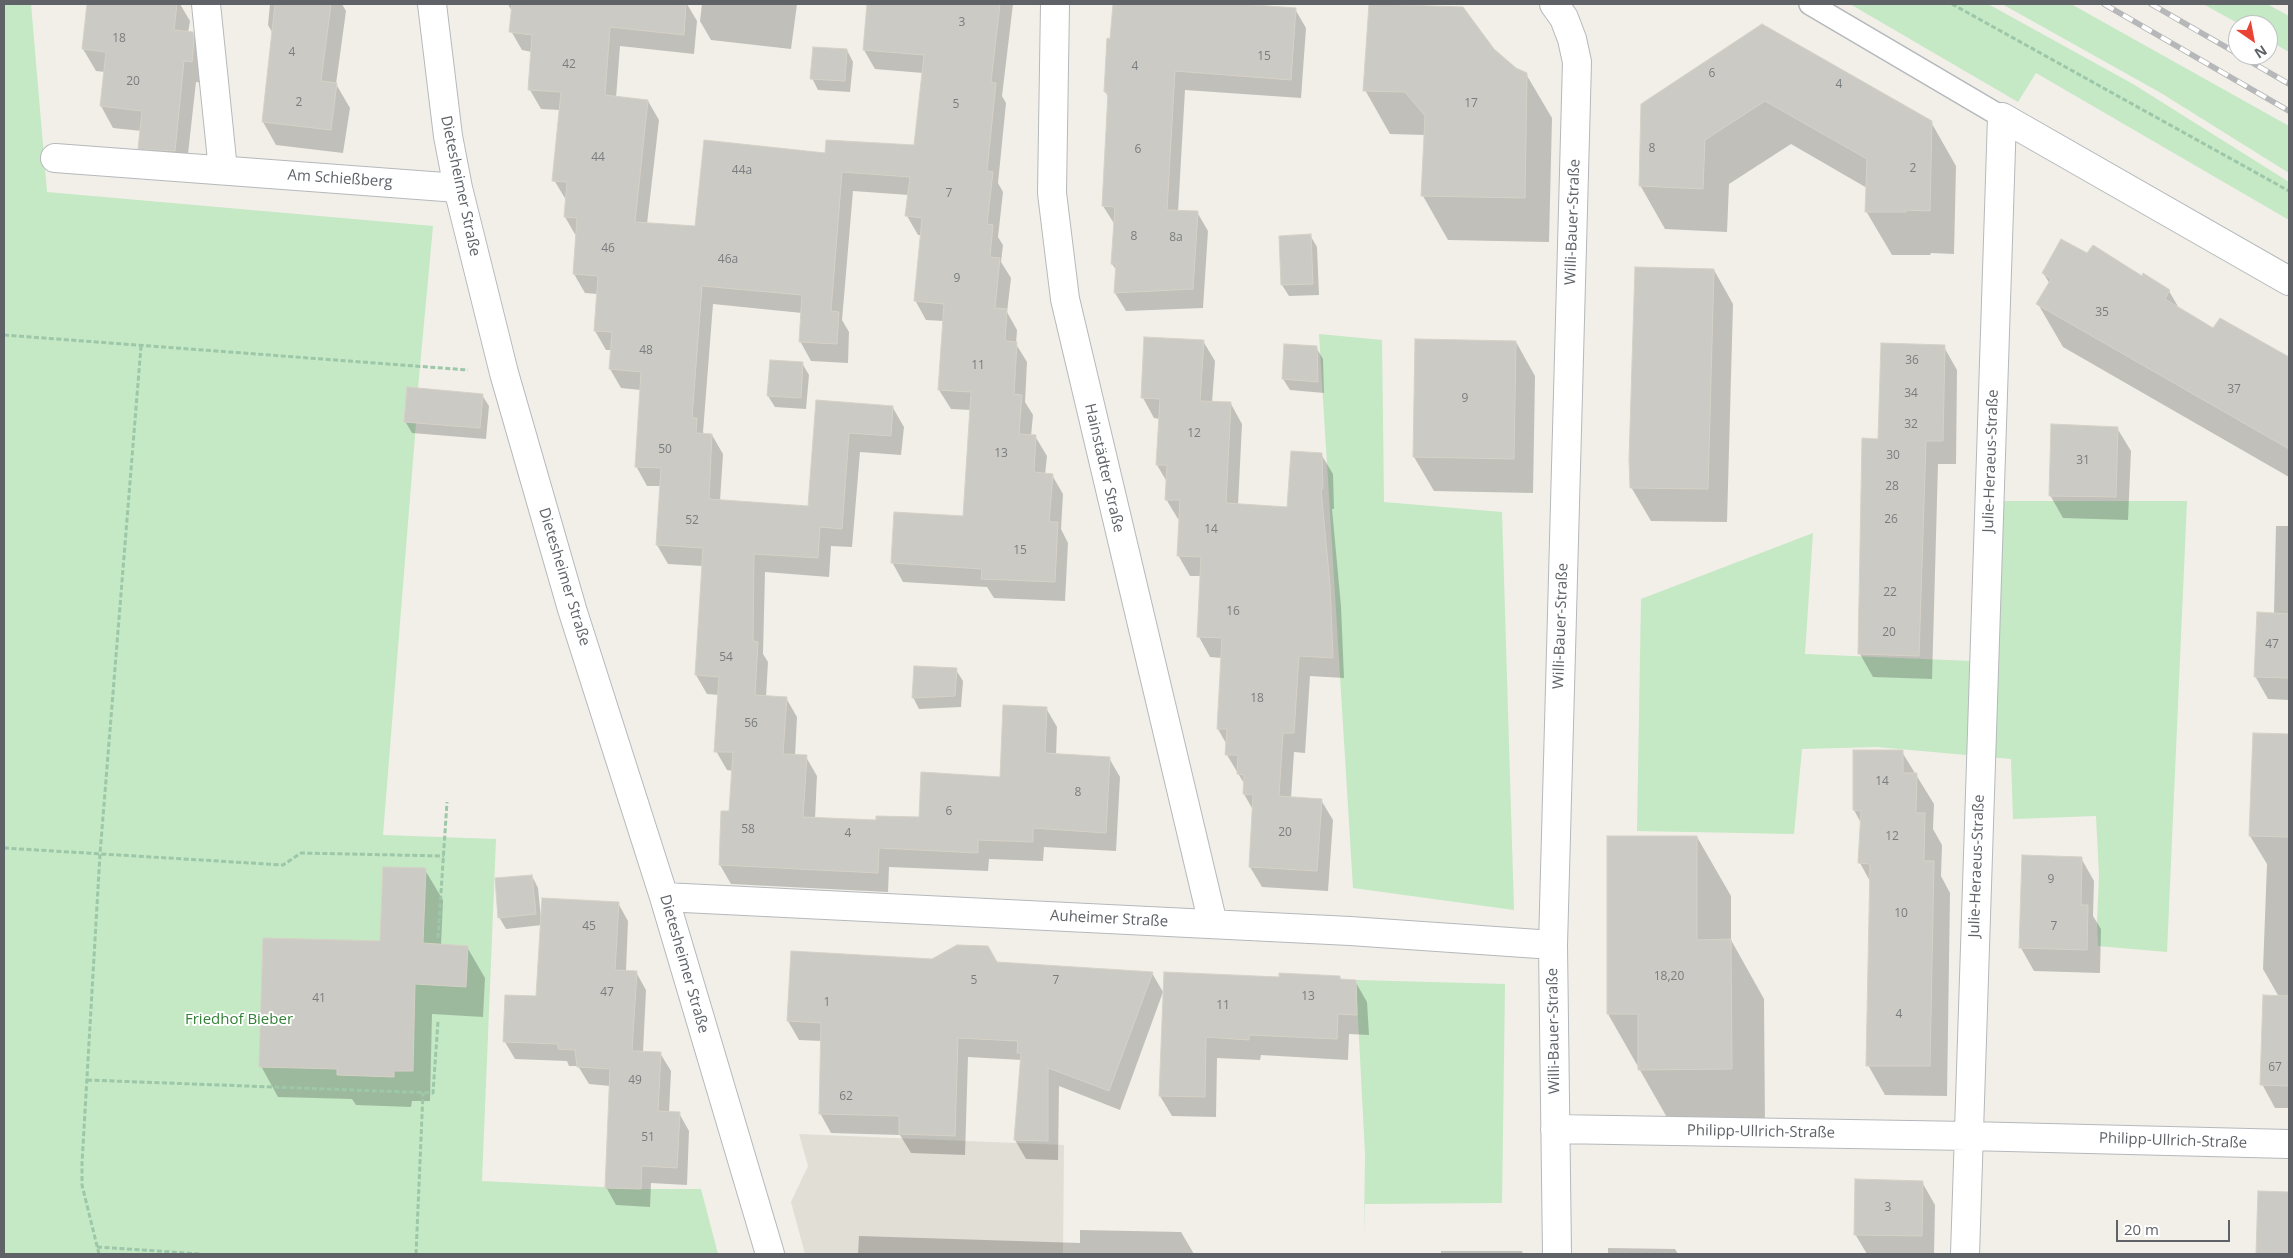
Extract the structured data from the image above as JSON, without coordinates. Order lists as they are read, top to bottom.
{
  "streets": {
    "street": [
      "Am Schießberg",
      "Dietesheimer Straße",
      "Willi-Bauer-Straße",
      "Julie-Heraeus-Straße",
      "Hainstädter Straße",
      "Auheimer Straße",
      "Philipp-Ullrich-Straße"
    ]
  },
  "crossings": [
    ["Am Schießberg", "Dietesheimer Straße"],
    ["Dietesheimer Straße", "Auheimer Straße"],
    ["Willi-Bauer-Straße", "Auheimer Straße"],
    ["Willi-Bauer-Straße", "Philipp-Ullrich-Straße"],
    ["Julie-Heraeus-Straße", "Philipp-Ullrich-Straße"],
    ["Hainstädter Straße", "Auheimer Straße"]
  ],
  "parks": ["Friedhof Bieber"],
  "house_numbers": [
    "3",
    "18",
    "4",
    "15",
    "42",
    "4",
    "6",
    "20",
    "4",
    "2",
    "17",
    "5",
    "8",
    "6",
    "44",
    "2",
    "44a",
    "7",
    "8",
    "8a",
    "46",
    "46a",
    "9",
    "35",
    "48",
    "36",
    "11",
    "37",
    "34",
    "9",
    "32",
    "12",
    "50",
    "13",
    "30",
    "31",
    "28",
    "26",
    "52",
    "14",
    "15",
    "22",
    "16",
    "20",
    "47",
    "54",
    "18",
    "56",
    "14",
    "8",
    "6",
    "58",
    "20",
    "4",
    "12",
    "9",
    "10",
    "45",
    "7",
    "18,20",
    "5",
    "7",
    "47",
    "13",
    "41",
    "1",
    "11",
    "4",
    "67",
    "49",
    "62",
    "51",
    "3"
  ],
  "scale_bar": "20 m",
  "north": "bottom right"
}
